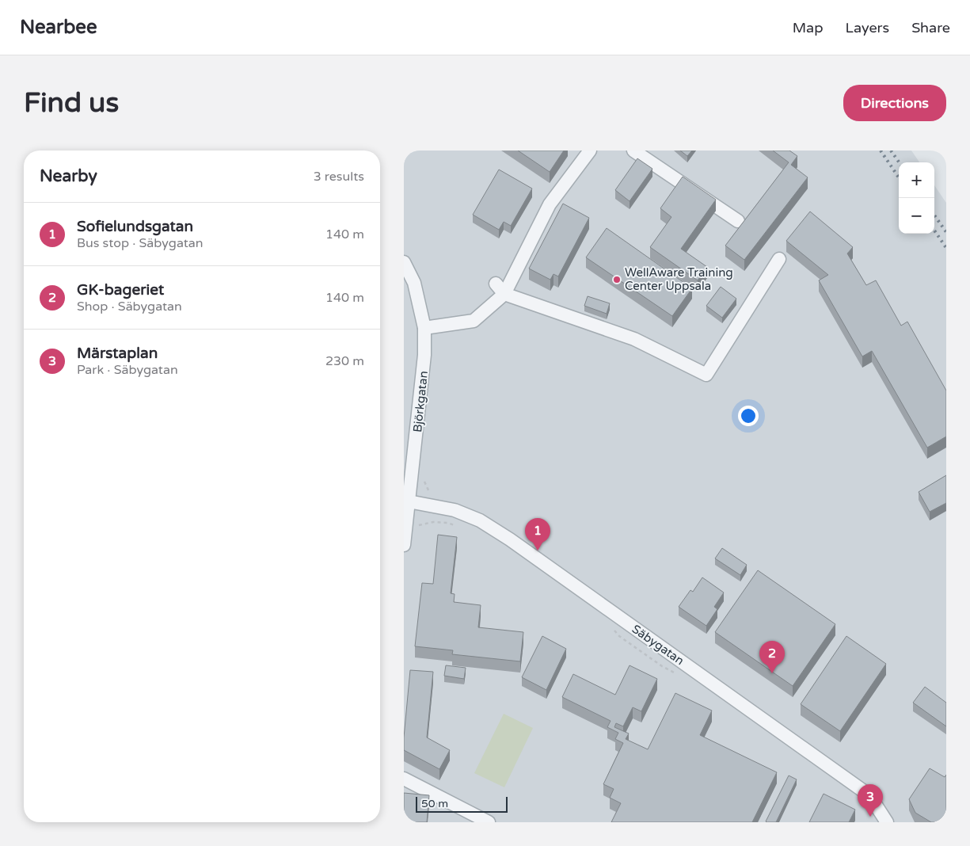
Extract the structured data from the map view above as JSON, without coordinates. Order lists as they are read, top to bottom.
{
  "streets": {
    "street": ["Björkgatan", "Säbygatan"]
  },
  "crossings": [
    ["Björkgatan", "Säbygatan"]
  ],
  "places": ["WellAware Training Center Uppsala"],
  "scale_bar": "50 m",
  "page": {
    "header": "Nearbee",
    "nav": ["Map", "Layers", "Share"],
    "buttons": "Directions",
    "title": "Find us",
    "heading": ["Nearby", "3 results"],
    "map_buttons": ["+", "−"],
    "list": [
      {
        "mark": "1",
        "name": "Sofielundsgatan",
        "note": "Bus stop · Säbygatan",
        "value": "140 m"
      },
      {
        "mark": "2",
        "name": "GK-bageriet",
        "note": "Shop · Säbygatan",
        "value": "140 m"
      },
      {
        "mark": "3",
        "name": "Märstaplan",
        "note": "Park · Säbygatan",
        "value": "230 m"
      }
    ],
    "pins": ["1", "2", "3"],
    "scale": "50 m"
  }
}
